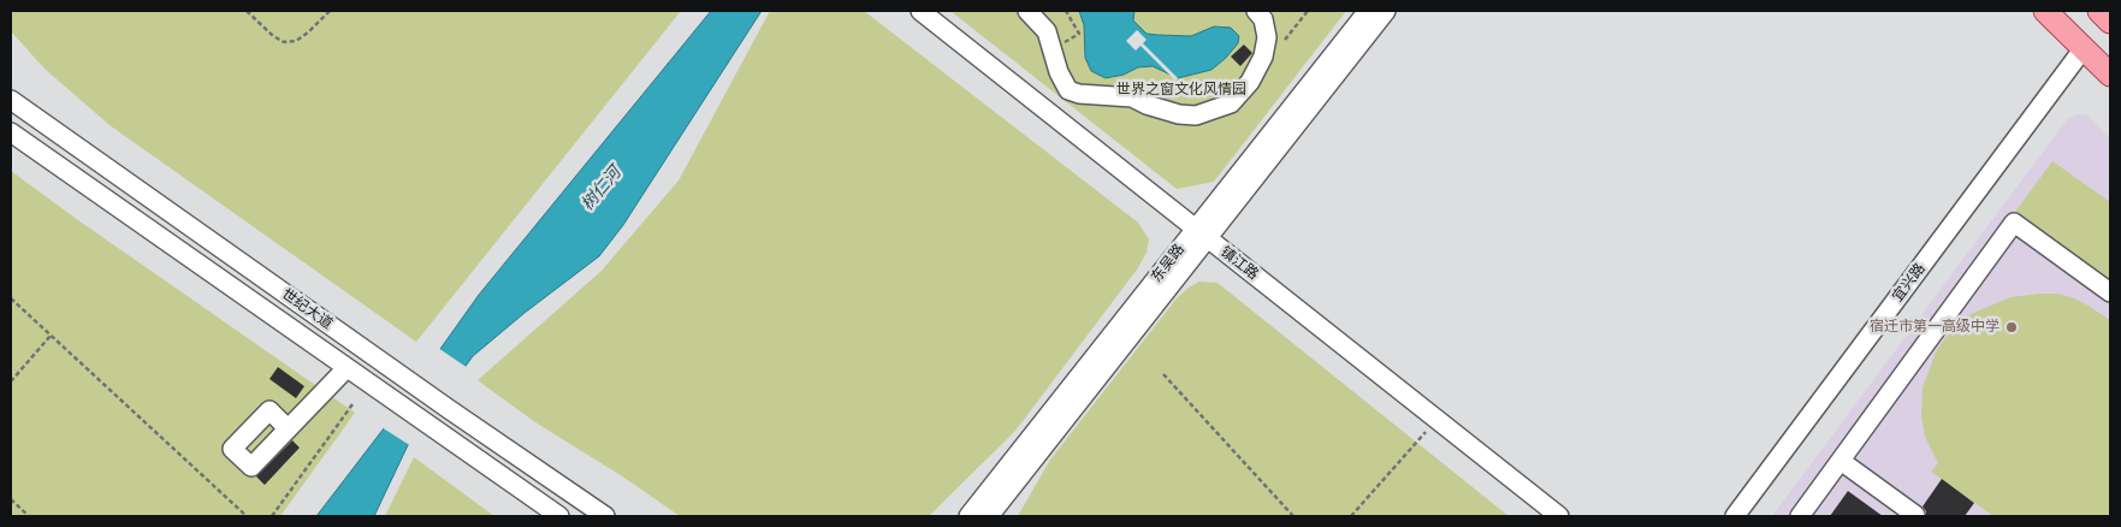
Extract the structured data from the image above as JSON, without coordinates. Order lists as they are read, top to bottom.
{
  "streets": {
    "street": [
      "东吴路",
      "镇江路",
      "宜兴路",
      "世纪大道"
    ]
  },
  "crossings": [
    ["东吴路", "镇江路"]
  ],
  "water": ["树仁河"],
  "parks": ["世界之窗文化风情园"],
  "places": ["宿迁市第一高级中学"]
}
